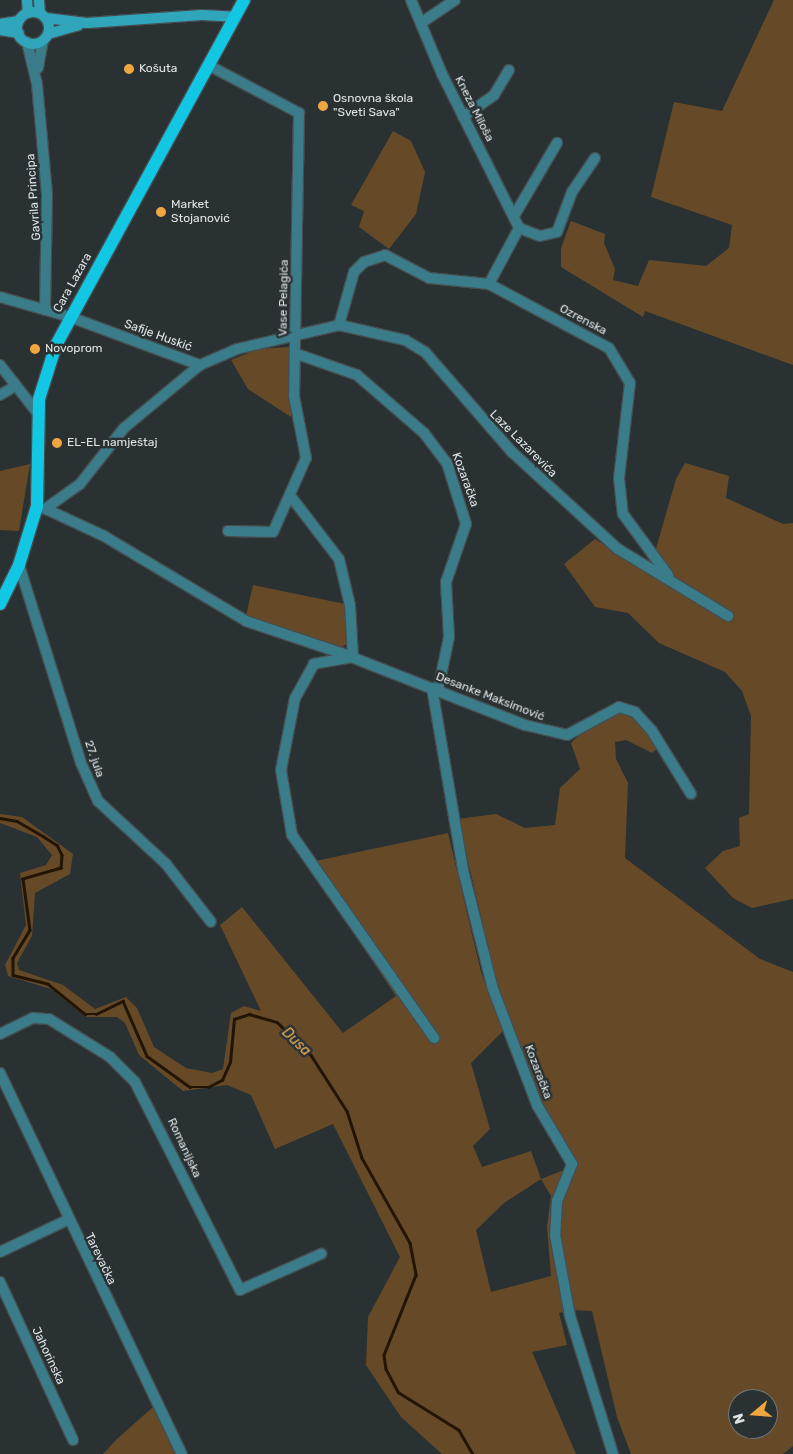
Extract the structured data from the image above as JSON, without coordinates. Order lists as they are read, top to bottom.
{
  "streets": {
    "main road": ["Cara Lazara"],
    "street": [
      "Kneza Miloša",
      "Gavrila Principa",
      "Vase Pelagića",
      "Ozrenska",
      "Safije Huskić",
      "Laze Lazarevića",
      "Kozaračka",
      "Desanke Maksimović",
      "27. jula",
      "Romanijska",
      "Tarevačka",
      "Jahorinska"
    ]
  },
  "crossings": [
    ["Gavrila Principa", "Safije Huskić"],
    ["Cara Lazara", "Vase Pelagića"],
    ["Cara Lazara", "Safije Huskić"],
    ["Cara Lazara", "Desanke Maksimović"],
    ["Cara Lazara", "27. jula"],
    ["Vase Pelagića", "Safije Huskić"],
    ["Vase Pelagića", "Laze Lazarevića"],
    ["Vase Pelagića", "Kozaračka"],
    ["Ozrenska", "Laze Lazarevića"],
    ["Safije Huskić", "Laze Lazarevića"],
    ["Kozaračka", "Desanke Maksimović"]
  ],
  "water": ["Dusa"],
  "places": [
    "Košuta",
    "Osnovna škola \"Sveti Sava\"",
    "Market Stojanović",
    "Novoprom",
    "EL-EL namještaj"
  ],
  "north": "left"
}
